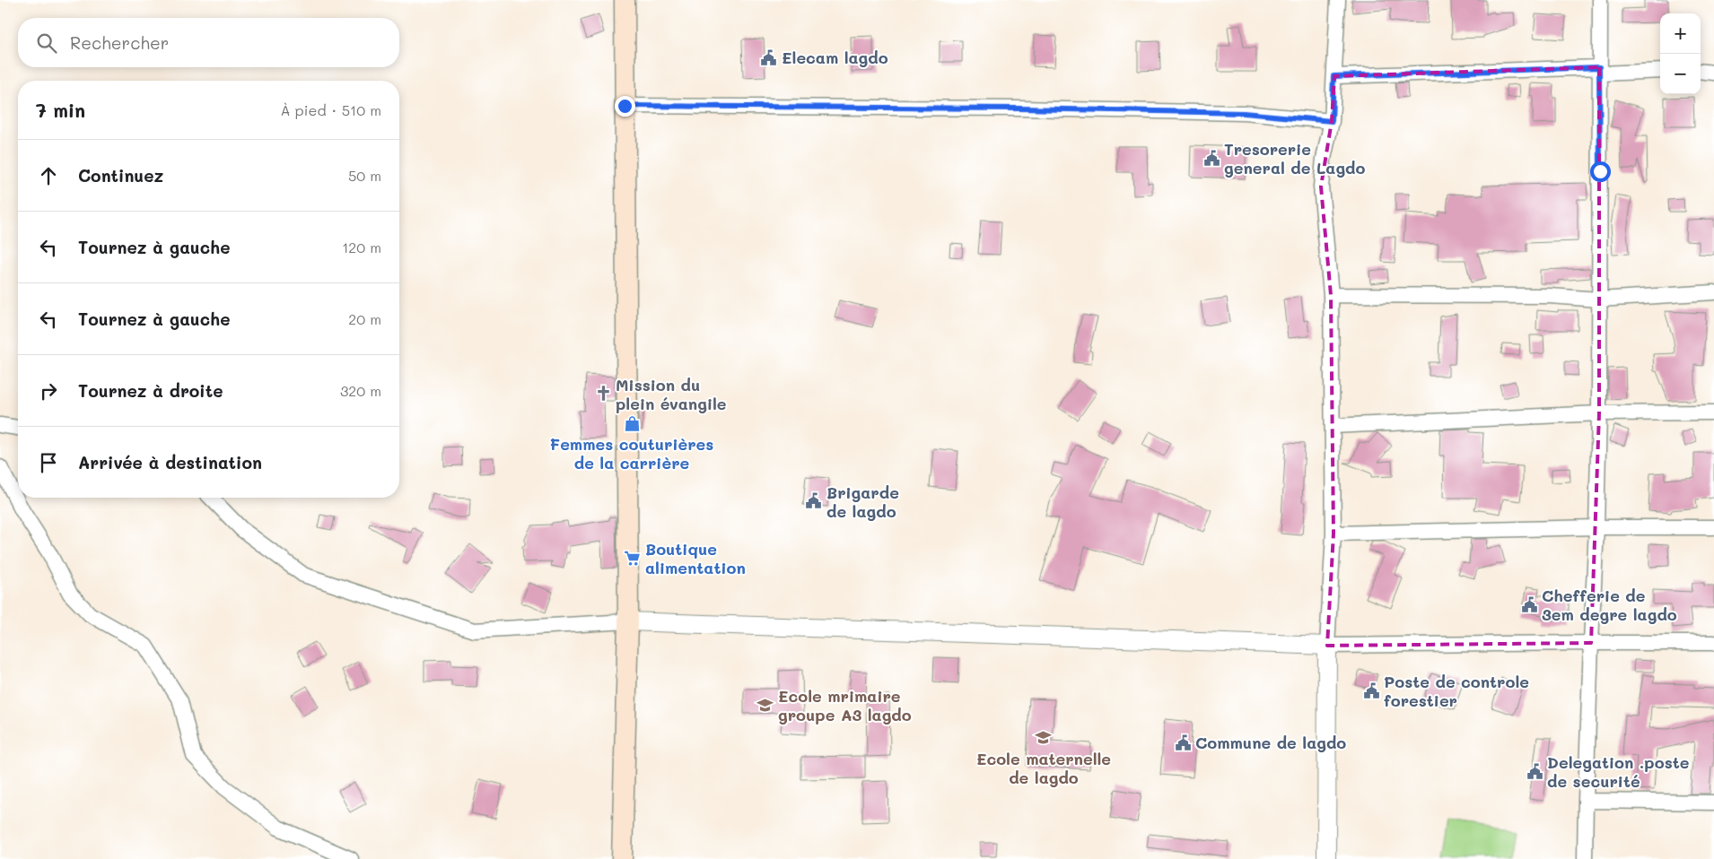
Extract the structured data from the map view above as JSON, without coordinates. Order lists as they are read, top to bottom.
{
  "places": {
    "public building": [
      "Elecam lagdo",
      "Tresorerie general de Lagdo",
      "Brigarde de lagdo",
      "Chefferie de 3em degre lagdo",
      "Poste de controle forestier",
      "Commune de lagdo",
      "Delegation .poste de securité"
    ],
    "church": ["Mission du plein évangile"],
    "shop": ["Femmes couturières de la carrière"],
    "supermarket": ["Boutique alimentation"],
    "school or university": ["Ecole mrimaire groupe A3 lagdo", "Ecole maternelle de lagdo"]
  },
  "page": {
    "map_buttons": ["+", "−"],
    "search": "Rechercher",
    "heading": ["7 min", "À pied · 510 m"],
    "list": [
      ["Continuez", "50 m"],
      ["Tournez à gauche", "120 m"],
      ["Tournez à gauche", "20 m"],
      ["Tournez à droite", "320 m"],
      "Arrivée à destination"
    ]
  }
}
